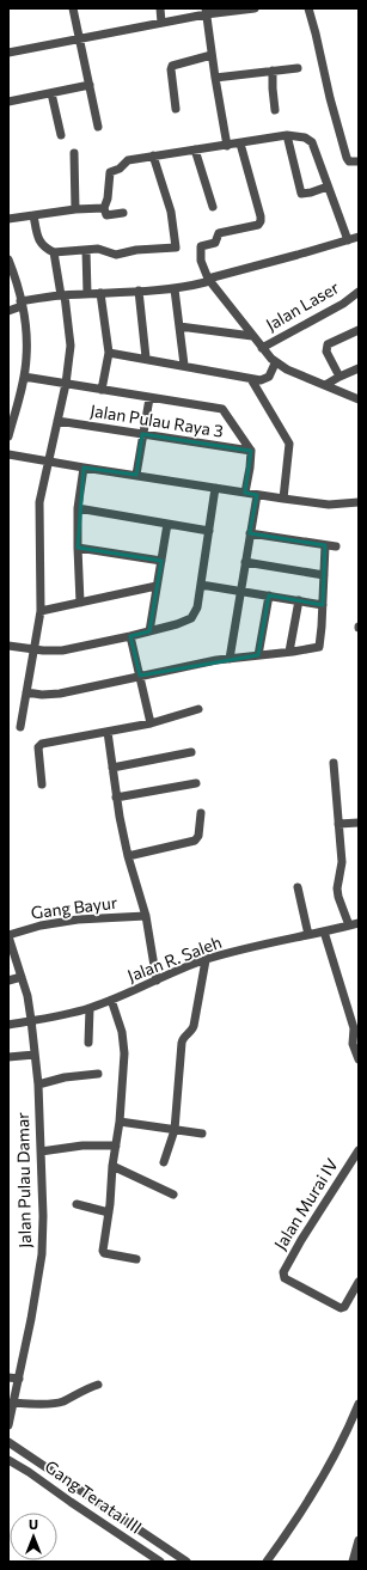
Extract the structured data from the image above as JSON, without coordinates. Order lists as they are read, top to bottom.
{
  "streets": {
    "street": [
      "Jalan Laser",
      "Jalan Pulau Raya 3",
      "Gang Bayur",
      "Jalan R. Saleh",
      "Jalan Pulau Damar",
      "Jalan Murai IV",
      "Gang Teratai III"
    ]
  },
  "crossings": [
    ["Gang Bayur", "Jalan Pulau Damar"],
    ["Jalan R. Saleh", "Jalan Pulau Damar"]
  ],
  "north": "top"
}
